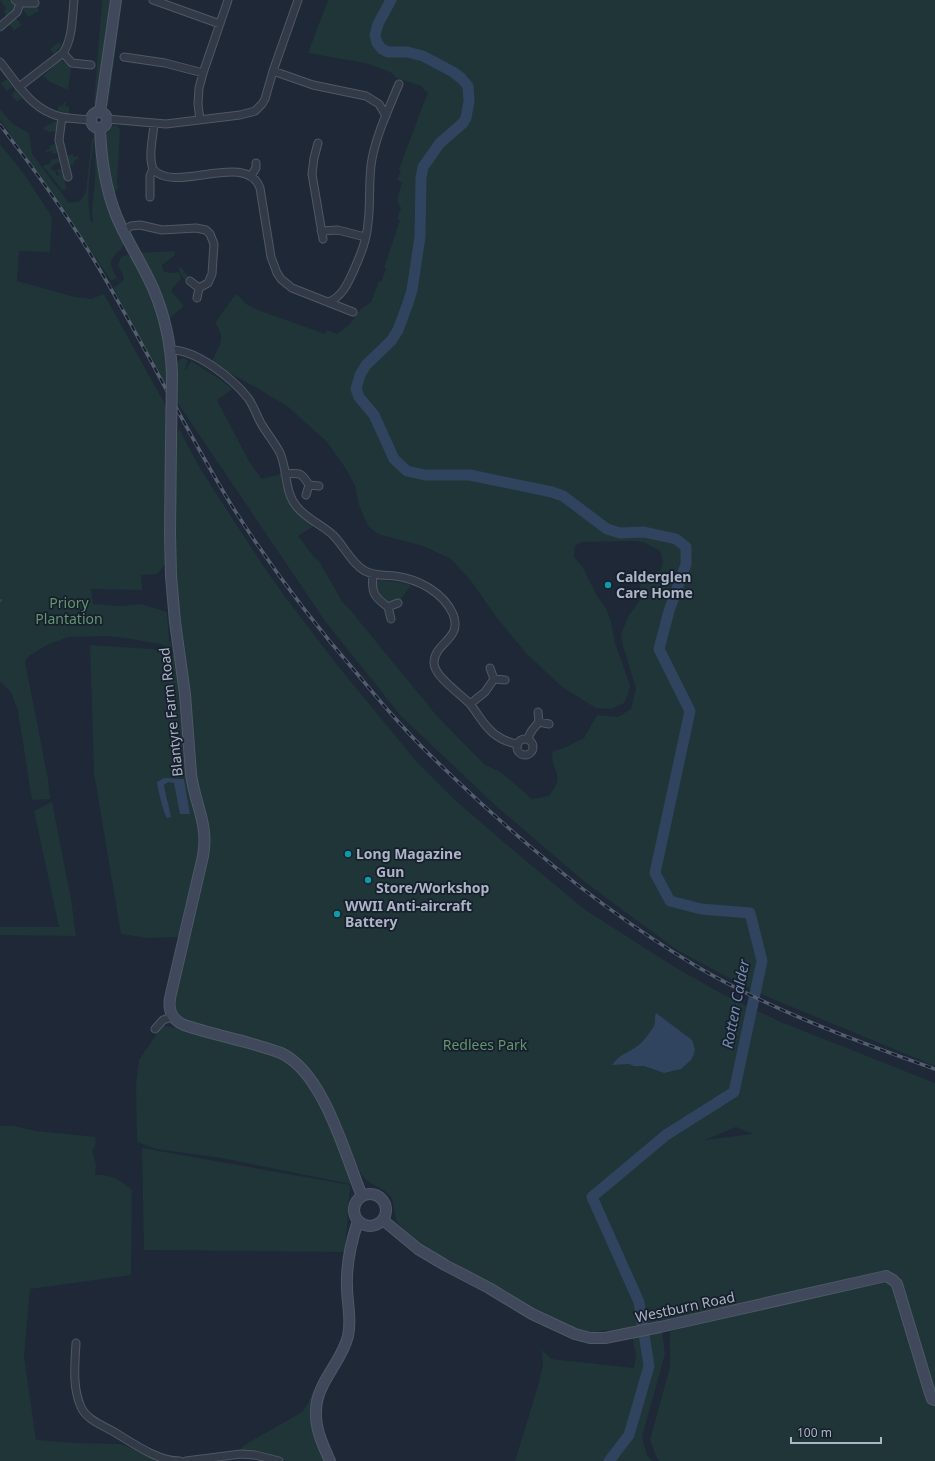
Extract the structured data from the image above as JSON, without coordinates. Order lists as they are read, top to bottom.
{
  "streets": {
    "main road": ["Blantyre Farm Road", "Westburn Road"]
  },
  "water": ["Rotten Calder"],
  "parks": ["Priory Plantation", "Redlees Park"],
  "places": [
    "Calderglen Care Home",
    "Long Magazine",
    "Gun Store/Workshop",
    "WWII Anti-aircraft Battery"
  ],
  "scale_bar": "100 m"
}
